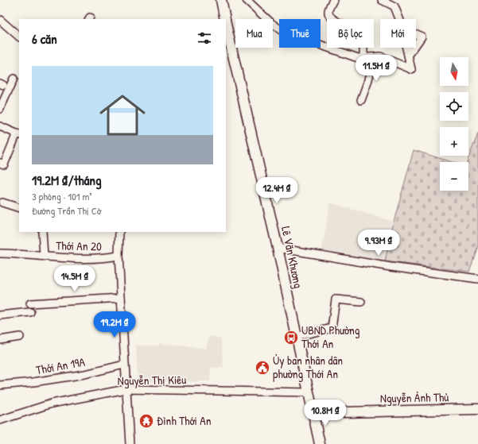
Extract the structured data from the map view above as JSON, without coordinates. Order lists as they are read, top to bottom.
{
  "streets": {
    "main road": ["Lê Văn Khương", "Nguyễn Ảnh Thủ"],
    "street": ["Thới An 20", "Thới An 19A", "Nguyễn Thị Kiêu"]
  },
  "crossings": [
    ["Lê Văn Khương", "Nguyễn Thị Kiêu"],
    ["Lê Văn Khương", "Nguyễn Ảnh Thủ"]
  ],
  "places": {
    "bus stop": ["UBND Phường Thới An"],
    "public building": ["Ủy ban nhân dân phường Thới An"],
    "temple": ["Đình Thới An"]
  },
  "north": "bottom",
  "page": {
    "chip": [
      "Mua",
      "Thuê",
      "Bộ lọc",
      "Mới"
    ],
    "heading": "6 căn",
    "price": [
      "11.5M ₫",
      "12.4M ₫",
      "9.93M ₫",
      "14.5M ₫",
      "19.2M ₫",
      "10.8M ₫"
    ],
    "map_buttons": ["+", "−"],
    "list": [
      {
        "name": "19.2M ₫/tháng",
        "note": "3 phòng · 101 m² · Đường Trần Thị Cờ"
      }
    ]
  }
}
